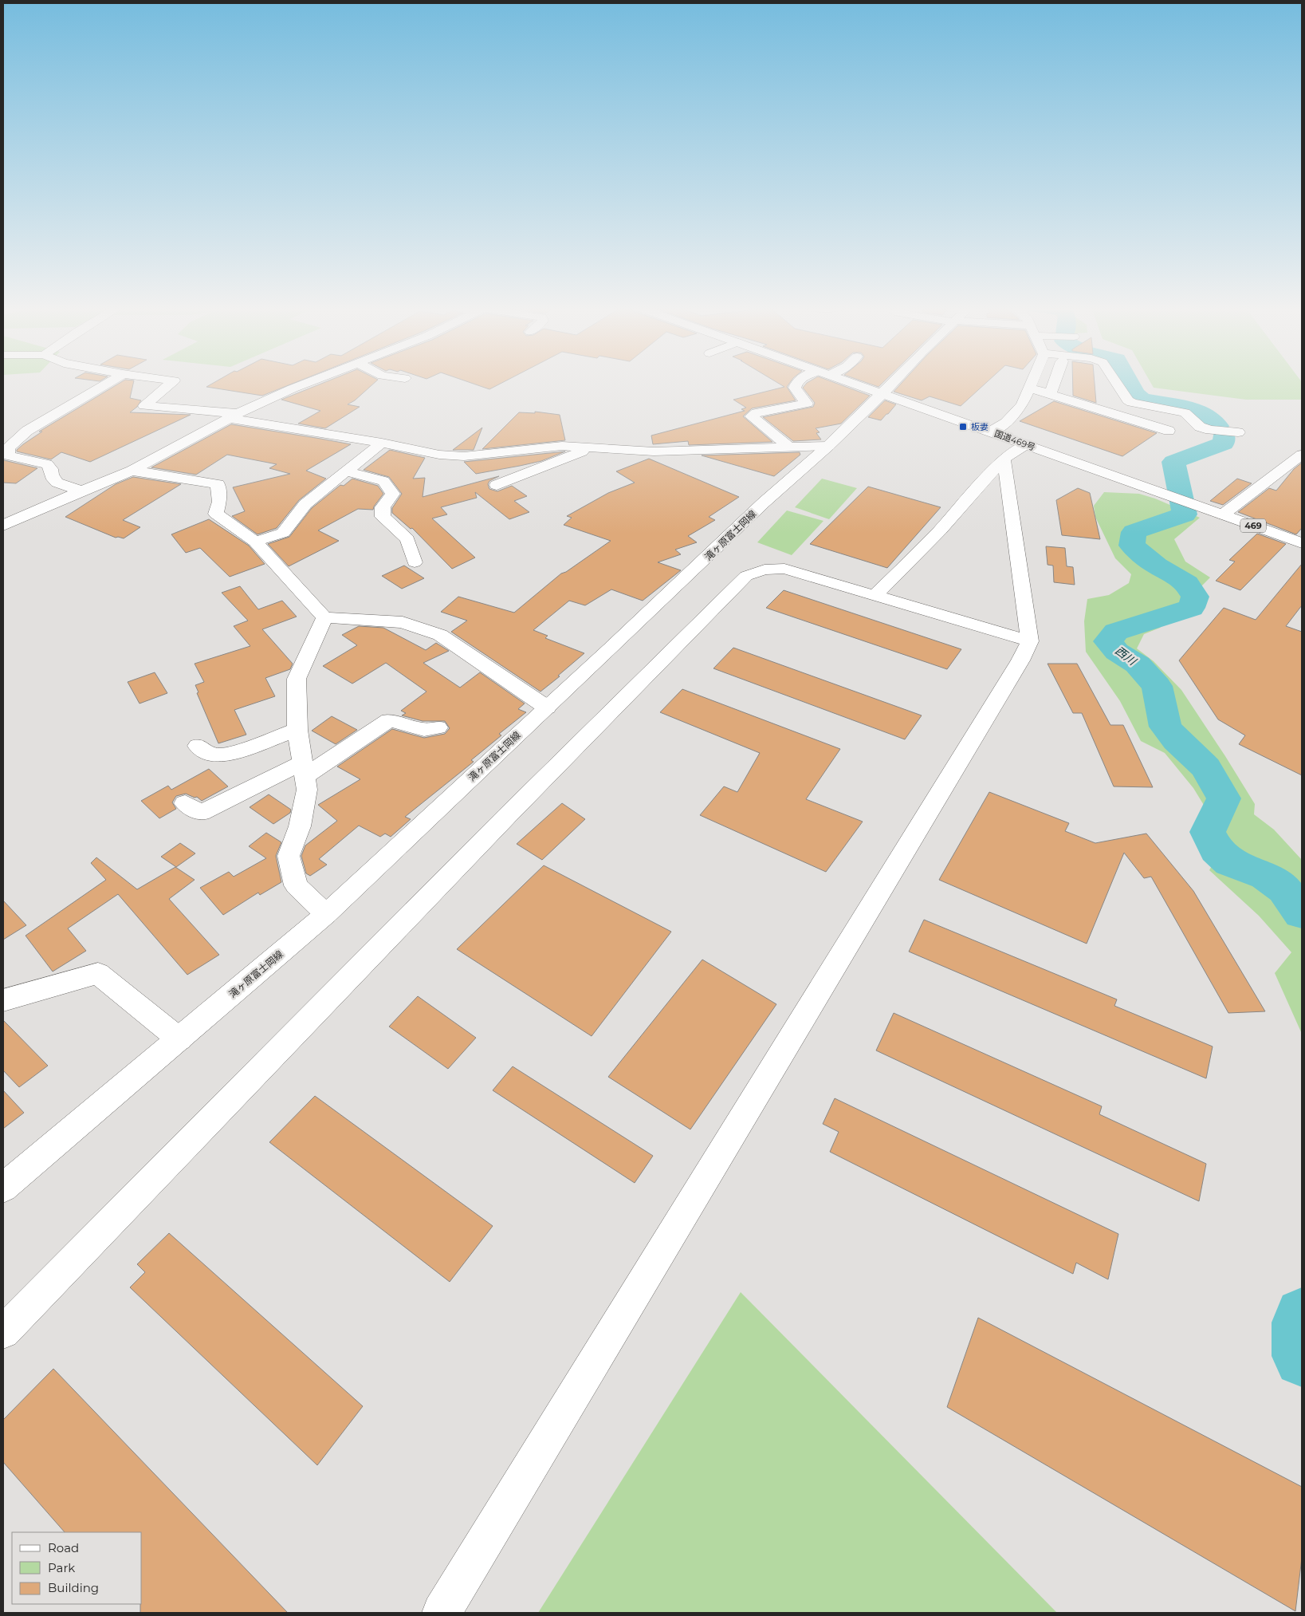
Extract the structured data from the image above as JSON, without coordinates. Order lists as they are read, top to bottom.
{
  "streets": {
    "main road": ["国道469号", "469", "滝ヶ原富士岡線"]
  },
  "crossings": [
    ["国道469号", "滝ヶ原富士岡線"]
  ],
  "water": ["西川"],
  "places": {
    "transit": ["板妻"]
  },
  "legend": ["Road", "Park", "Building"]
}
